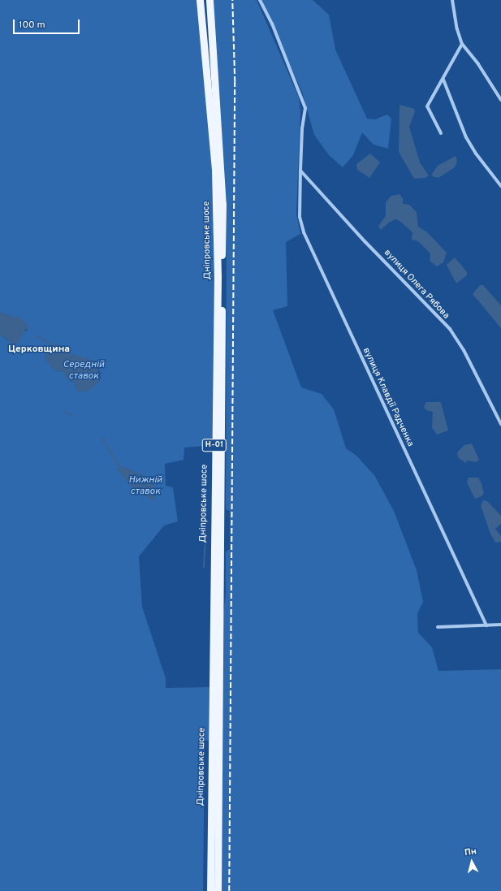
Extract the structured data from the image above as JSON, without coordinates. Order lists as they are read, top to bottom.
{
  "streets": {
    "main road": ["Дніпровське шосе", "Н-01"],
    "street": ["вулиця Олега Рябова", "вулиця Клавдії Радченка"]
  },
  "crossings": [
    ["вулиця Олега Рябова", "вулиця Клавдії Радченка"]
  ],
  "districts": ["Церковщина"],
  "water": ["Середній ставок", "Нижній ставок"],
  "scale_bar": "100 m",
  "north": "top"
}
